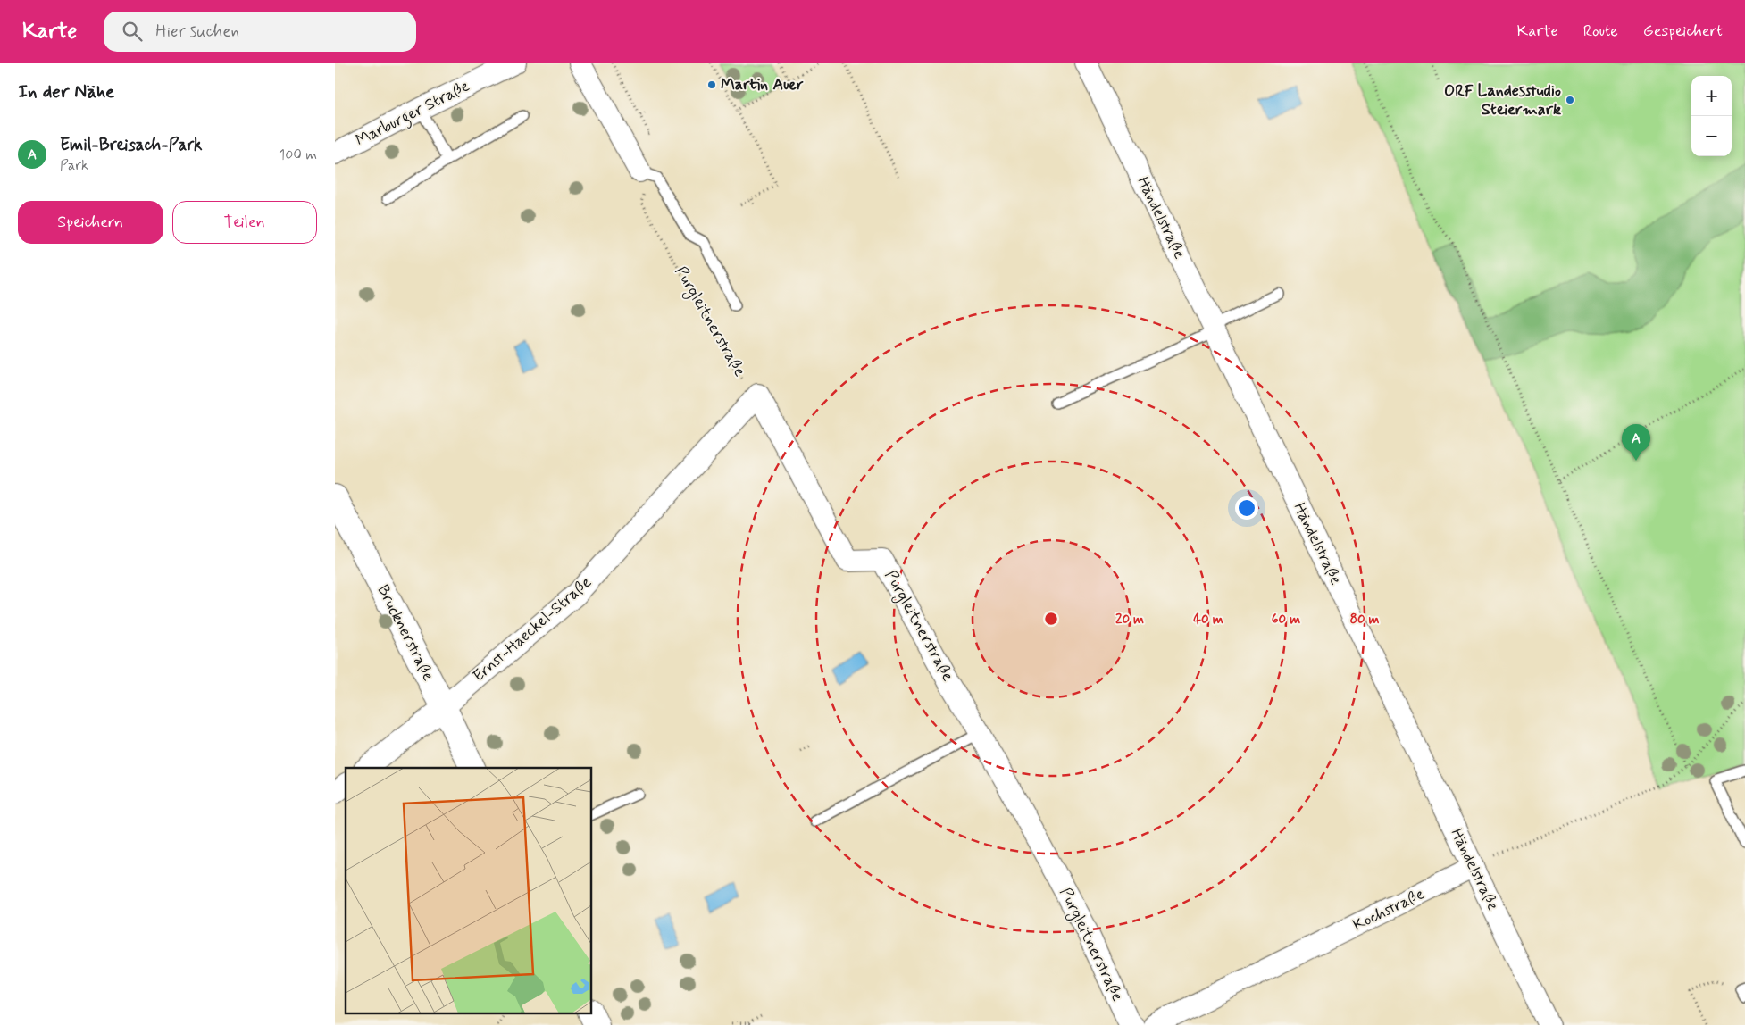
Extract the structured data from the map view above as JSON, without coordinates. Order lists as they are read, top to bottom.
{
  "streets": {
    "main road": ["Brucknerstraße"],
    "street": [
      "Marburger Straße",
      "Händelstraße",
      "Purgleitnerstraße",
      "Ernst-Haeckel-Straße",
      "Kochstraße"
    ]
  },
  "crossings": [
    ["Händelstraße", "Kochstraße"],
    ["Purgleitnerstraße", "Ernst-Haeckel-Straße"],
    ["Ernst-Haeckel-Straße", "Brucknerstraße"]
  ],
  "places": ["Martin Auer", "ORF Landesstudio Steiermark"],
  "page": {
    "header": "Karte",
    "search": "Hier suchen",
    "nav": ["Karte", "Route", "Gespeichert"],
    "heading": "In der Nähe",
    "map_buttons": ["+", "−"],
    "list": [
      {
        "mark": "A",
        "name": "Emil-Breisach-Park",
        "note": "Park",
        "value": "100 m"
      }
    ],
    "buttons": ["Speichern", "Teilen"],
    "pins": "A"
  },
  "rings": [
    "20 m",
    "40 m",
    "60 m",
    "80 m"
  ]
}
